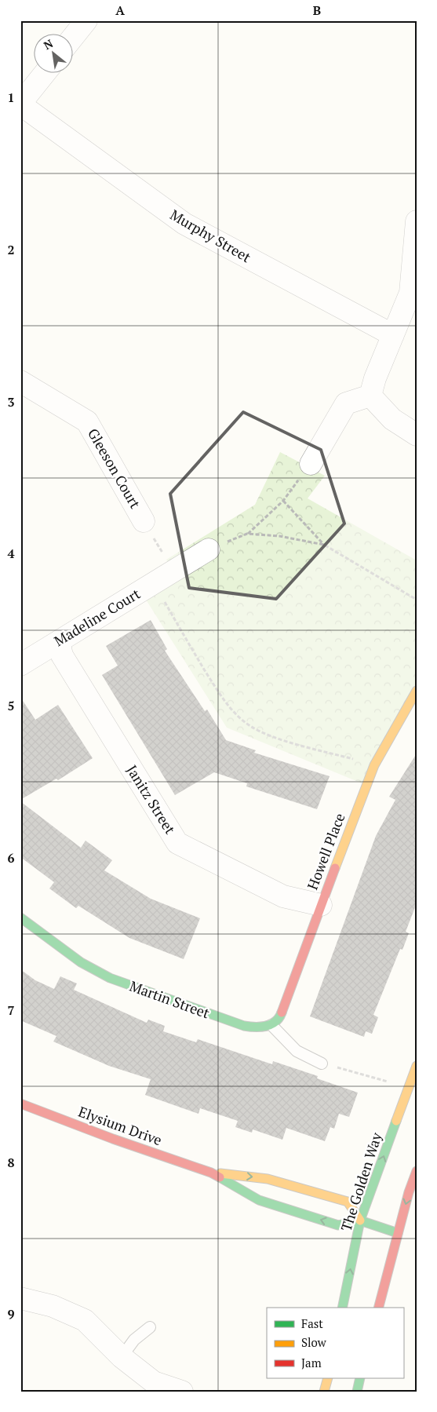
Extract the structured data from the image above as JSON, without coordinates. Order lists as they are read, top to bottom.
{
  "streets": {
    "street": [
      "Murphy Street",
      "Gleeson Court",
      "Madeline Court",
      "Janitz Street",
      "Howell Place",
      "Martin Street",
      "Elysium Drive",
      "The Golden Way"
    ]
  },
  "crossings": [
    ["Madeline Court", "Janitz Street"],
    ["Janitz Street", "Howell Place"],
    ["Howell Place", "Martin Street"],
    ["Elysium Drive", "The Golden Way"]
  ],
  "legend": ["Fast", "Slow", "Jam"],
  "north": "top left",
  "grid": {
    "columns": ["A", "B"],
    "rows": [
      "1",
      "2",
      "3",
      "4",
      "5",
      "6",
      "7",
      "8",
      "9"
    ]
  }
}
